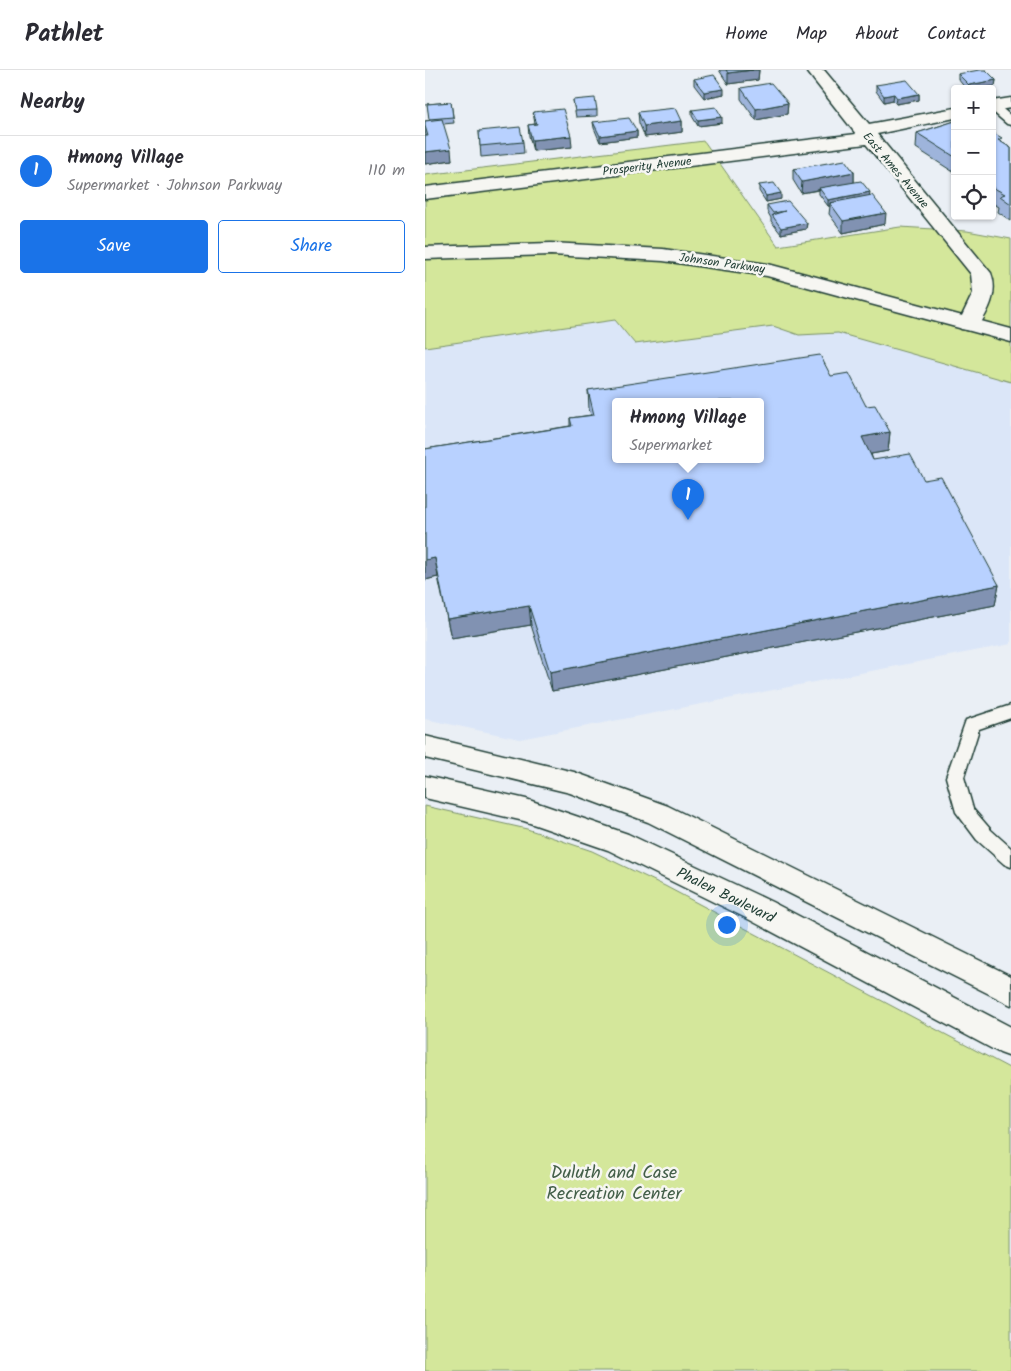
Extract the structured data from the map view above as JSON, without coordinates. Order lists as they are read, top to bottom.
{
  "streets": {
    "street": [
      "Prosperity Avenue",
      "East Ames Avenue",
      "Johnson Parkway",
      "Phalen Boulevard"
    ]
  },
  "crossings": [
    ["Prosperity Avenue", "East Ames Avenue"],
    ["East Ames Avenue", "Johnson Parkway"]
  ],
  "parks": ["Duluth and Case Recreation Center"],
  "page": {
    "header": "Pathlet",
    "nav": [
      "Home",
      "Map",
      "About",
      "Contact"
    ],
    "heading": "Nearby",
    "map_buttons": ["+", "−"],
    "list": [
      {
        "mark": "1",
        "name": "Hmong Village",
        "note": "Supermarket · Johnson Parkway",
        "value": "110 m"
      }
    ],
    "buttons": ["Save", "Share"],
    "popup": ["Hmong Village", "Supermarket"],
    "pins": "1"
  }
}
